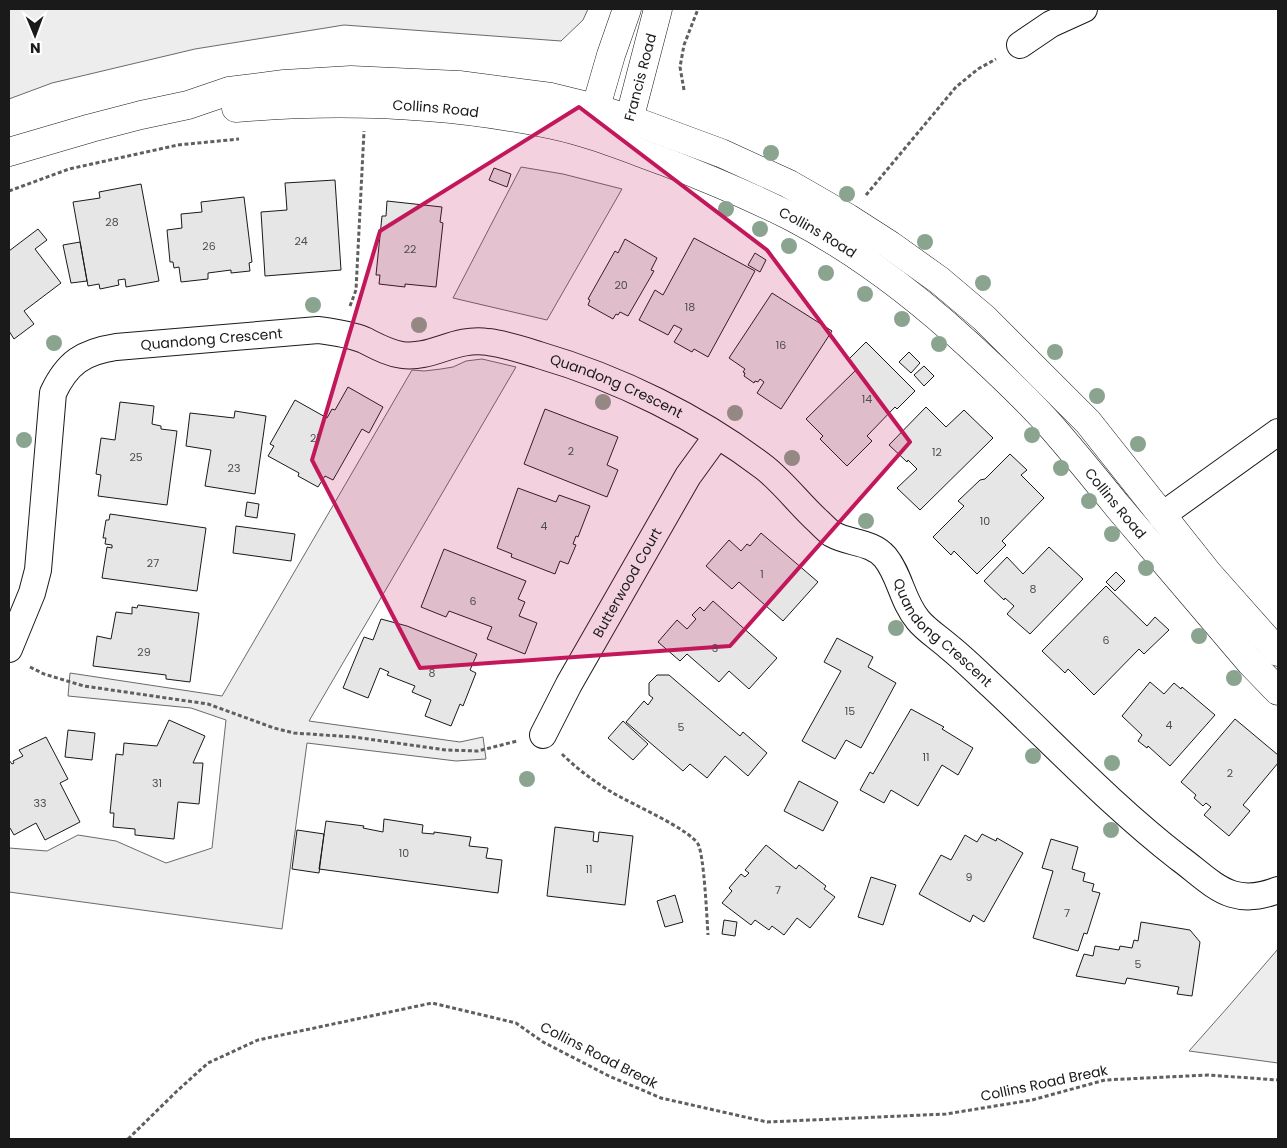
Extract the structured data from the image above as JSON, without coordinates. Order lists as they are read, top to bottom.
{
  "streets": {
    "main road": ["Francis Road", "Collins Road"],
    "street": ["Quandong Crescent", "Butterwood Court"],
    "path": ["Collins Road Break"]
  },
  "crossings": [
    ["Francis Road", "Collins Road"],
    ["Quandong Crescent", "Butterwood Court"]
  ],
  "house_numbers": [
    "28",
    "24",
    "26",
    "22",
    "20",
    "18",
    "16",
    "14",
    "21",
    "2",
    "12",
    "25",
    "23",
    "10",
    "4",
    "27",
    "1",
    "8",
    "6",
    "6",
    "3",
    "29",
    "8",
    "15",
    "4",
    "5",
    "11",
    "2",
    "31",
    "33",
    "10",
    "11",
    "9",
    "7",
    "7",
    "5"
  ],
  "north": "bottom"
}
